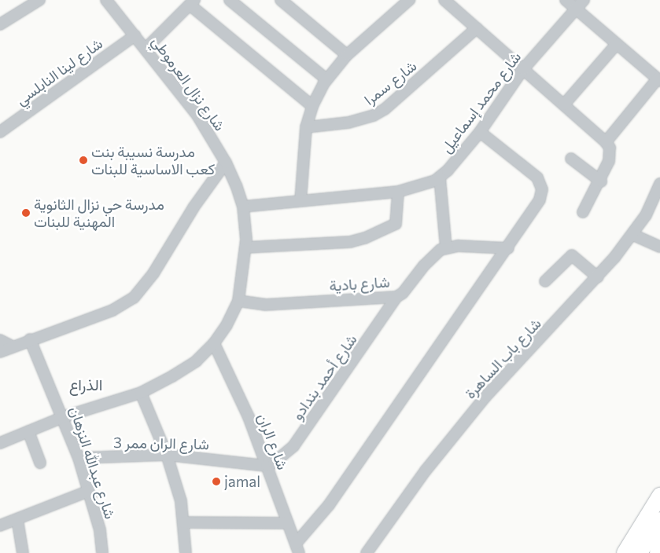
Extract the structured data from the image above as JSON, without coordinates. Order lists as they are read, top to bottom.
{
  "streets": {
    "street": [
      "شارع لينا النابلسي",
      "شارع سمرا",
      "شارع نزال العرموطي",
      "شارع محمد إسماعيل",
      "شارع بادية",
      "شارع باب الساهرة",
      "شارع أحمد بندادو",
      "شارع الران",
      "شارع الران ممر 3",
      "شارع عبدالله النزهان"
    ]
  },
  "crossings": [
    ["شارع لينا النابلسي", "شارع نزال العرموطي"],
    ["شارع نزال العرموطي", "شارع محمد إسماعيل"],
    ["شارع نزال العرموطي", "شارع بادية"],
    ["شارع نزال العرموطي", "شارع الران"],
    ["شارع نزال العرموطي", "شارع عبدالله النزهان"],
    ["شارع محمد إسماعيل", "شارع بادية"],
    ["شارع بادية", "شارع أحمد بندادو"],
    ["شارع أحمد بندادو", "شارع الران"],
    ["شارع أحمد بندادو", "شارع الران ممر 3"],
    ["شارع الران", "شارع الران ممر 3"],
    ["شارع الران ممر 3", "شارع عبدالله النزهان"]
  ],
  "districts": ["الذراع"],
  "places": ["مدرسة نسيبة بنت كعب الاساسية للبنات", "مدرسة حي نزال الثانوية المهنية للبنات", "jamal"]
}
